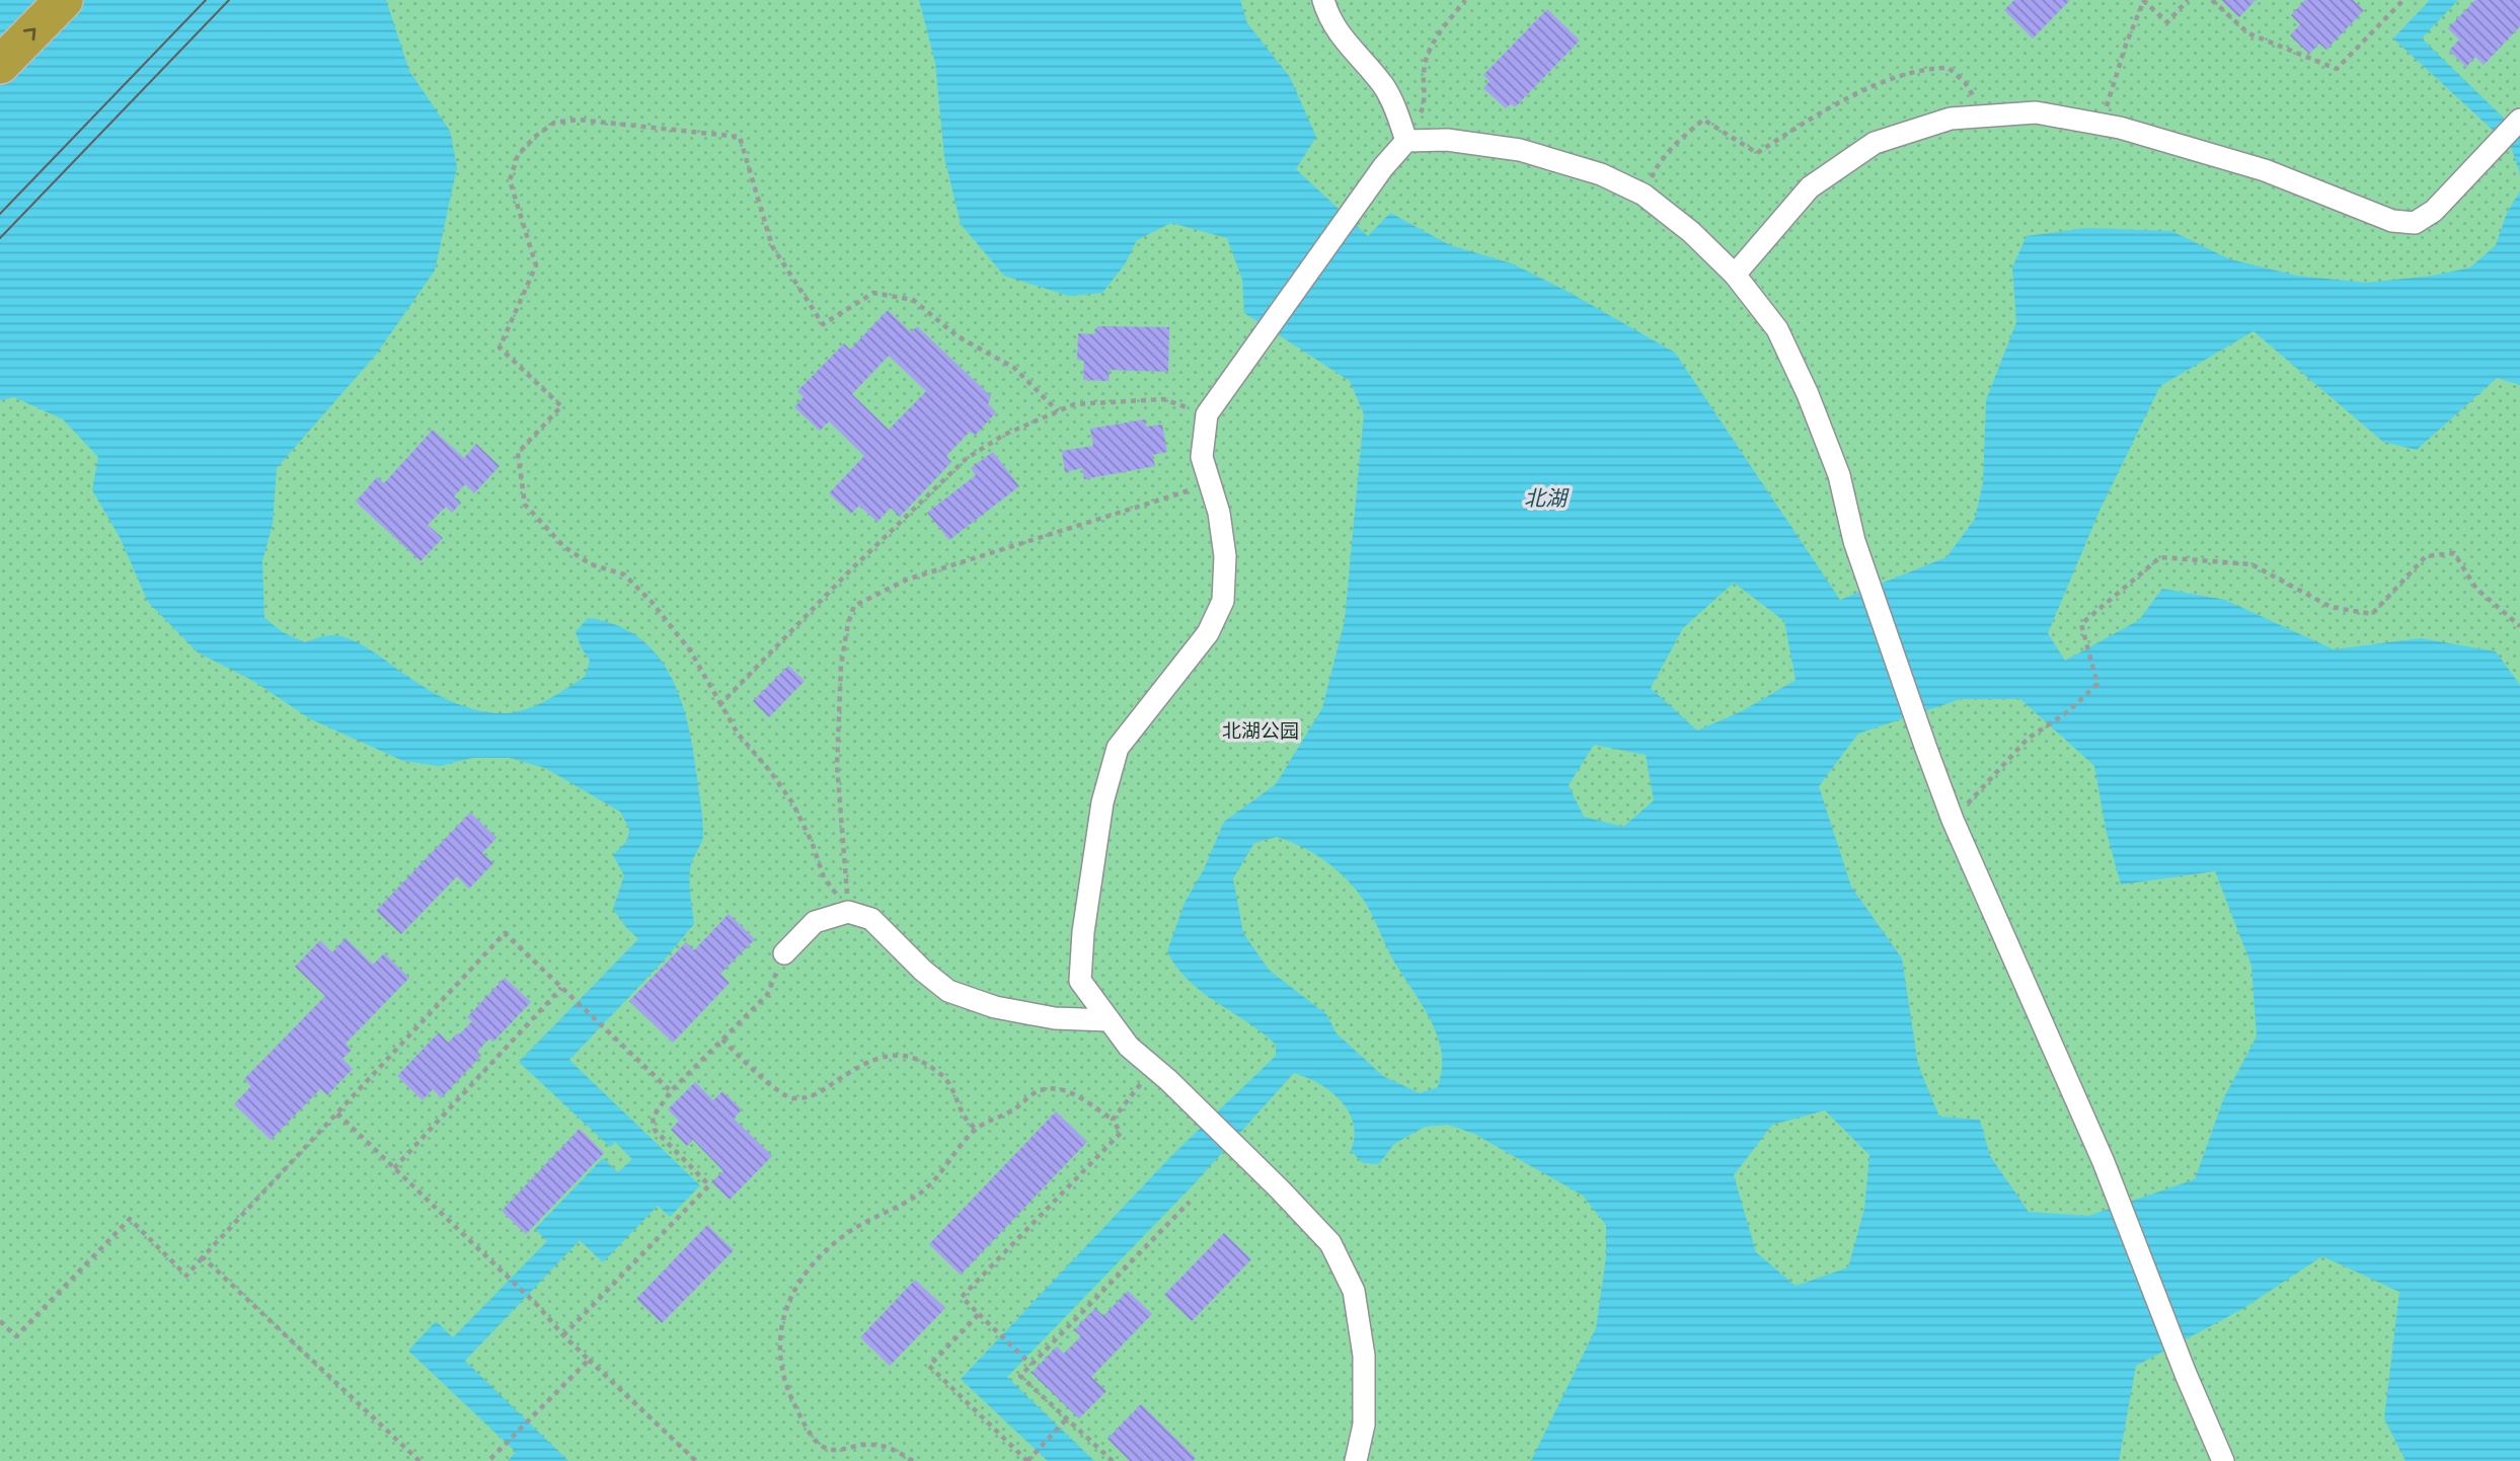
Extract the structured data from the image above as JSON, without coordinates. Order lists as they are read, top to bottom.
{
  "water": ["北湖"],
  "parks": ["北湖公园"]
}
